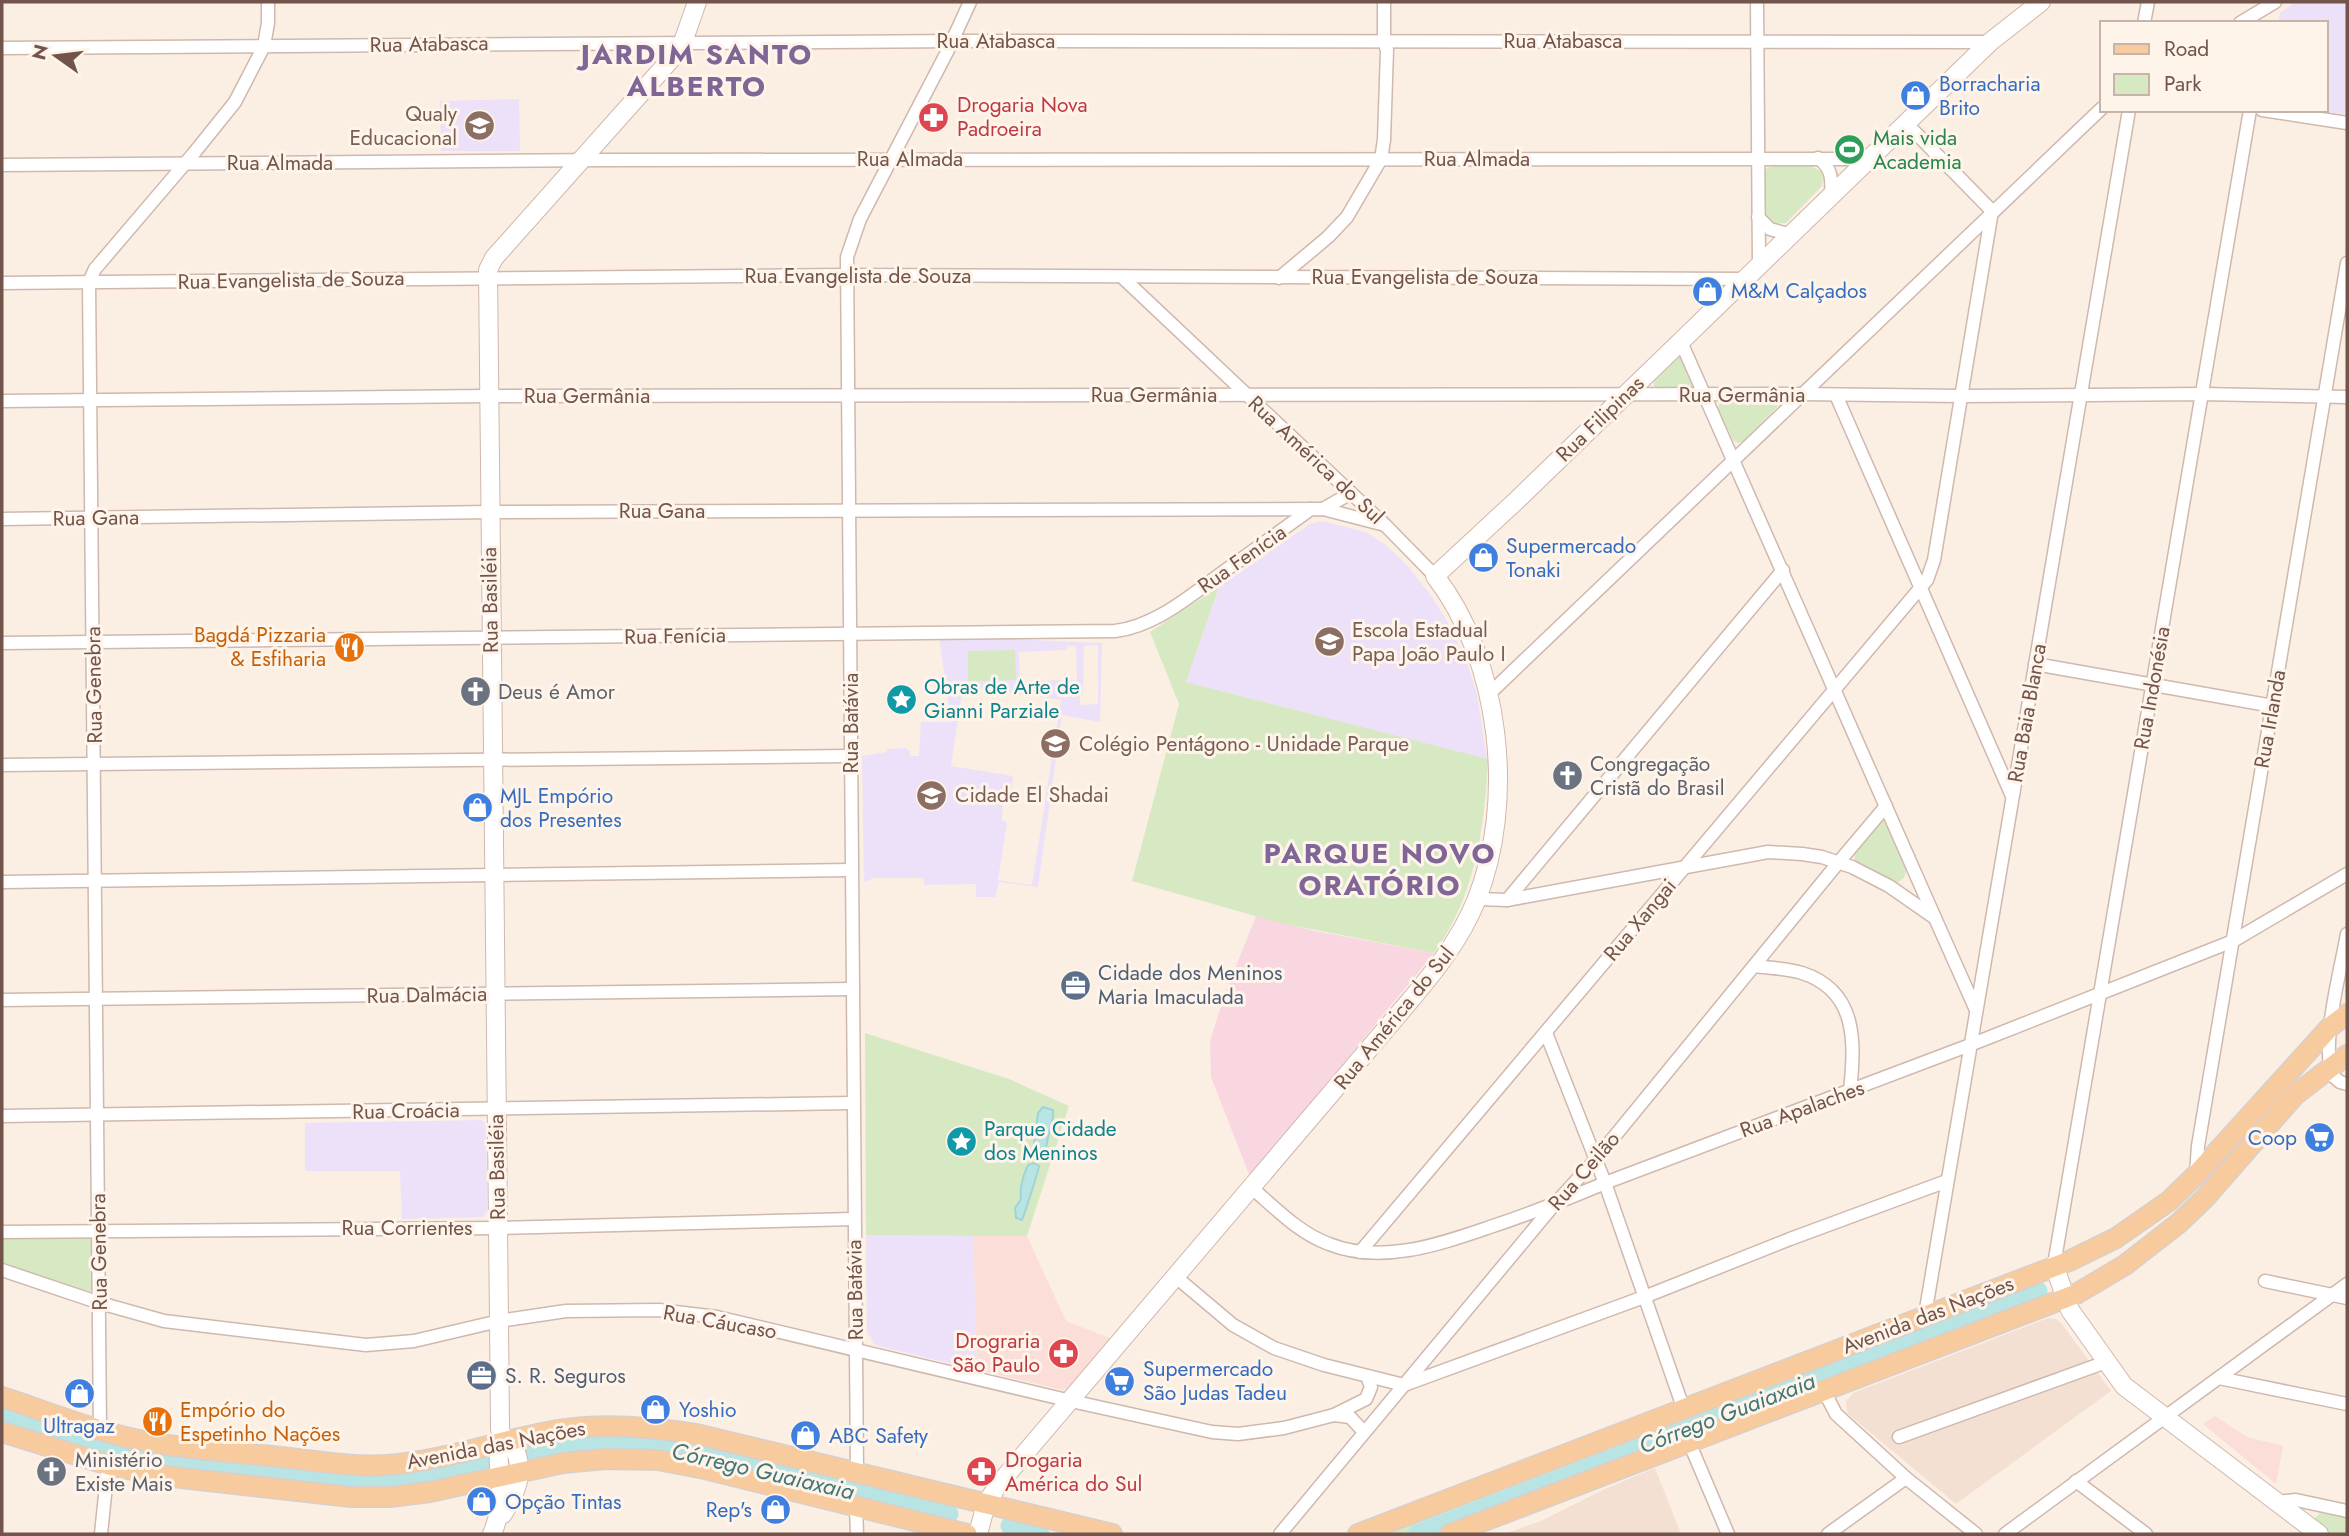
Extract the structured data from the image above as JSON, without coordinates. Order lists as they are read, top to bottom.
{
  "streets": {
    "main road": [
      "Rua Filipinas",
      "Rua América do Sul",
      "Rua Basiléia",
      "Avenida das Nações"
    ],
    "street": [
      "Rua Atabasca",
      "Rua Almada",
      "Rua Evangelista de Souza",
      "Rua Germânia",
      "Rua Gana",
      "Rua Fenícia",
      "Rua Genebra",
      "Rua Indonésia",
      "Rua Baia Blanca",
      "Rua Irlanda",
      "Rua Batávia",
      "Rua Xangai",
      "Rua Dalmácia",
      "Rua Apalaches",
      "Rua Croácia",
      "Rua Ceilão",
      "Rua Corrientes",
      "Rua Cáucaso"
    ]
  },
  "crossings": [
    ["Rua Atabasca", "Rua Basiléia"],
    ["Rua Atabasca", "Rua Batávia"],
    ["Rua Almada", "Rua Basiléia"],
    ["Rua Almada", "Rua Batávia"],
    ["Rua Evangelista de Souza", "Rua Filipinas"],
    ["Rua Evangelista de Souza", "Rua América do Sul"],
    ["Rua Evangelista de Souza", "Rua Basiléia"],
    ["Rua Evangelista de Souza", "Rua Genebra"],
    ["Rua Evangelista de Souza", "Rua Batávia"],
    ["Rua Germânia", "Rua Filipinas"],
    ["Rua Germânia", "Rua América do Sul"],
    ["Rua Germânia", "Rua Basiléia"],
    ["Rua Germânia", "Rua Genebra"],
    ["Rua Germânia", "Rua Indonésia"],
    ["Rua Germânia", "Rua Baia Blanca"],
    ["Rua Germânia", "Rua Irlanda"],
    ["Rua Germânia", "Rua Batávia"],
    ["Rua Germânia", "Rua Xangai"],
    ["Rua Filipinas", "Rua América do Sul"],
    ["Rua América do Sul", "Rua Gana"],
    ["Rua América do Sul", "Rua Apalaches"],
    ["Rua América do Sul", "Avenida das Nações"],
    ["Rua América do Sul", "Rua Cáucaso"],
    ["Rua Gana", "Rua Fenícia"],
    ["Rua Gana", "Rua Basiléia"],
    ["Rua Gana", "Rua Genebra"],
    ["Rua Gana", "Rua Batávia"],
    ["Rua Fenícia", "Rua Basiléia"],
    ["Rua Fenícia", "Rua Genebra"],
    ["Rua Fenícia", "Rua Batávia"],
    ["Rua Basiléia", "Rua Dalmácia"],
    ["Rua Basiléia", "Rua Croácia"],
    ["Rua Basiléia", "Rua Corrientes"],
    ["Rua Basiléia", "Avenida das Nações"],
    ["Rua Basiléia", "Rua Cáucaso"],
    ["Rua Genebra", "Rua Dalmácia"],
    ["Rua Genebra", "Rua Croácia"],
    ["Rua Genebra", "Rua Corrientes"],
    ["Rua Genebra", "Avenida das Nações"],
    ["Rua Genebra", "Rua Cáucaso"],
    ["Rua Indonésia", "Rua Apalaches"],
    ["Rua Indonésia", "Avenida das Nações"],
    ["Rua Baia Blanca", "Rua Apalaches"],
    ["Rua Baia Blanca", "Avenida das Nações"],
    ["Rua Irlanda", "Rua Apalaches"],
    ["Rua Irlanda", "Avenida das Nações"],
    ["Rua Batávia", "Rua Dalmácia"],
    ["Rua Batávia", "Rua Croácia"],
    ["Rua Batávia", "Rua Corrientes"],
    ["Rua Batávia", "Avenida das Nações"],
    ["Rua Batávia", "Rua Cáucaso"],
    ["Rua Xangai", "Rua Apalaches"],
    ["Rua Apalaches", "Rua Ceilão"]
  ],
  "districts": ["JARDIM SANTO ALBERTO", "PARQUE NOVO ORATÓRIO"],
  "water": ["Córrego Guaiaxaia"],
  "places": {
    "shop": [
      "Borracharia Brito",
      "M&M Calçados",
      "Supermercado Tonaki",
      "MJL Empório dos Presentes",
      "Ultragaz",
      "Yoshio",
      "ABC Safety",
      "Opção Tintas",
      "Rep's"
    ],
    "pharmacy": ["Drogaria Nova Padroeira", "Drograria São Paulo", "Drogaria América do Sul"],
    "school or university": [
      "Qualy Educacional",
      "Escola Estadual Papa João Paulo I",
      "Colégio Pentágono - Unidade Parque",
      "Cidade El Shadai"
    ],
    "sports": ["Mais vida Academia"],
    "restaurant": ["Bagdá Pizzaria & Esfiharia", "Empório do Espetinho Nações"],
    "church": ["Deus é Amor", "Congregação Cristã do Brasil", "Ministério Existe Mais"],
    "place": ["Obras de Arte de Gianni Parziale", "Parque Cidade dos Meninos"],
    "office": ["Cidade dos Meninos Maria Imaculada", "S. R. Seguros"],
    "supermarket": ["Coop", "Supermercado São Judas Tadeu"]
  },
  "legend": ["Road", "Park"],
  "north": "left"
}
